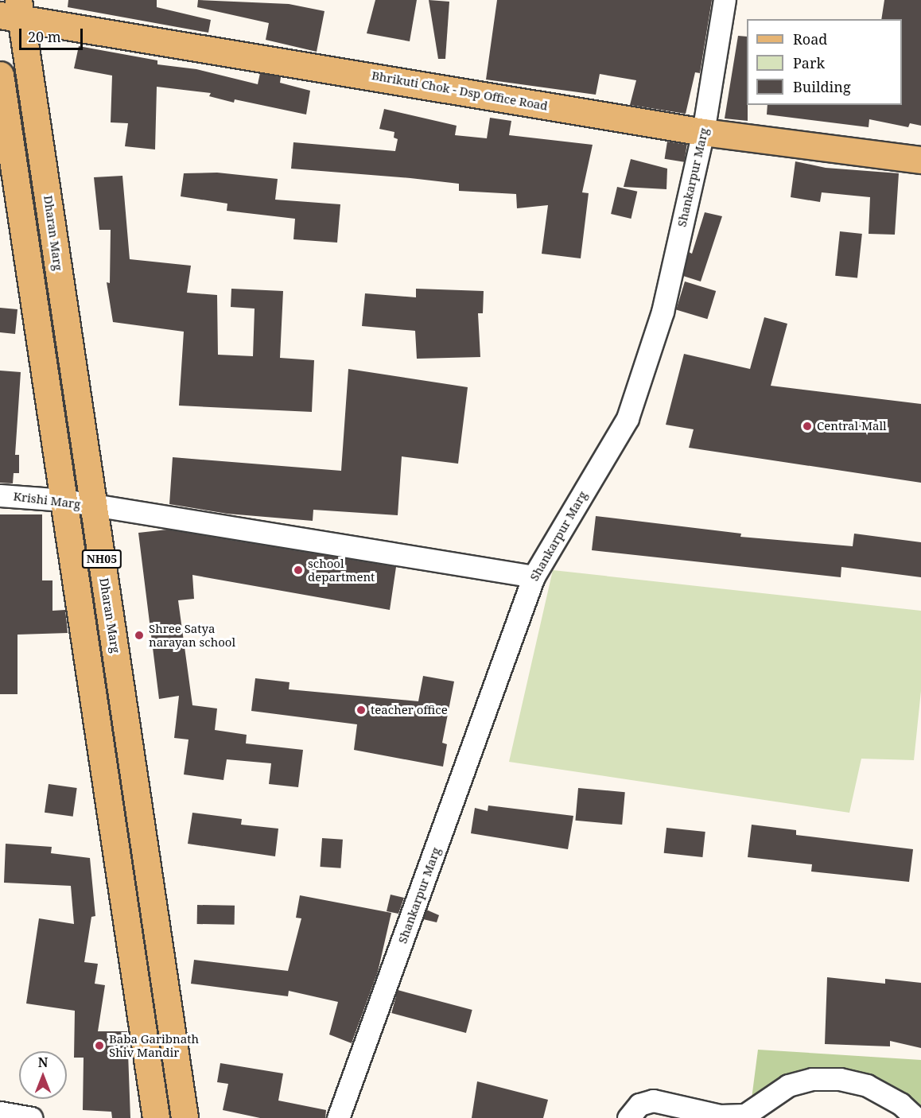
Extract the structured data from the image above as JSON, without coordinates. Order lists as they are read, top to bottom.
{
  "streets": {
    "main road": ["Bhrikuti Chok - Dsp Office Road", "Dharan Marg", "NH05"],
    "street": ["Shankarpur Marg", "Krishi Marg"]
  },
  "crossings": [
    ["Bhrikuti Chok - Dsp Office Road", "Shankarpur Marg"],
    ["Bhrikuti Chok - Dsp Office Road", "Dharan Marg"],
    ["Shankarpur Marg", "Krishi Marg"],
    ["Dharan Marg", "Krishi Marg"],
    ["Krishi Marg", "NH05"]
  ],
  "places": [
    "Central Mall",
    "school department",
    "Shree Satya narayan school",
    "teacher office",
    "Baba Garibnath Shiv Mandir"
  ],
  "legend": ["Road", "Park", "Building"],
  "scale_bar": "20 m",
  "north": "top"
}
